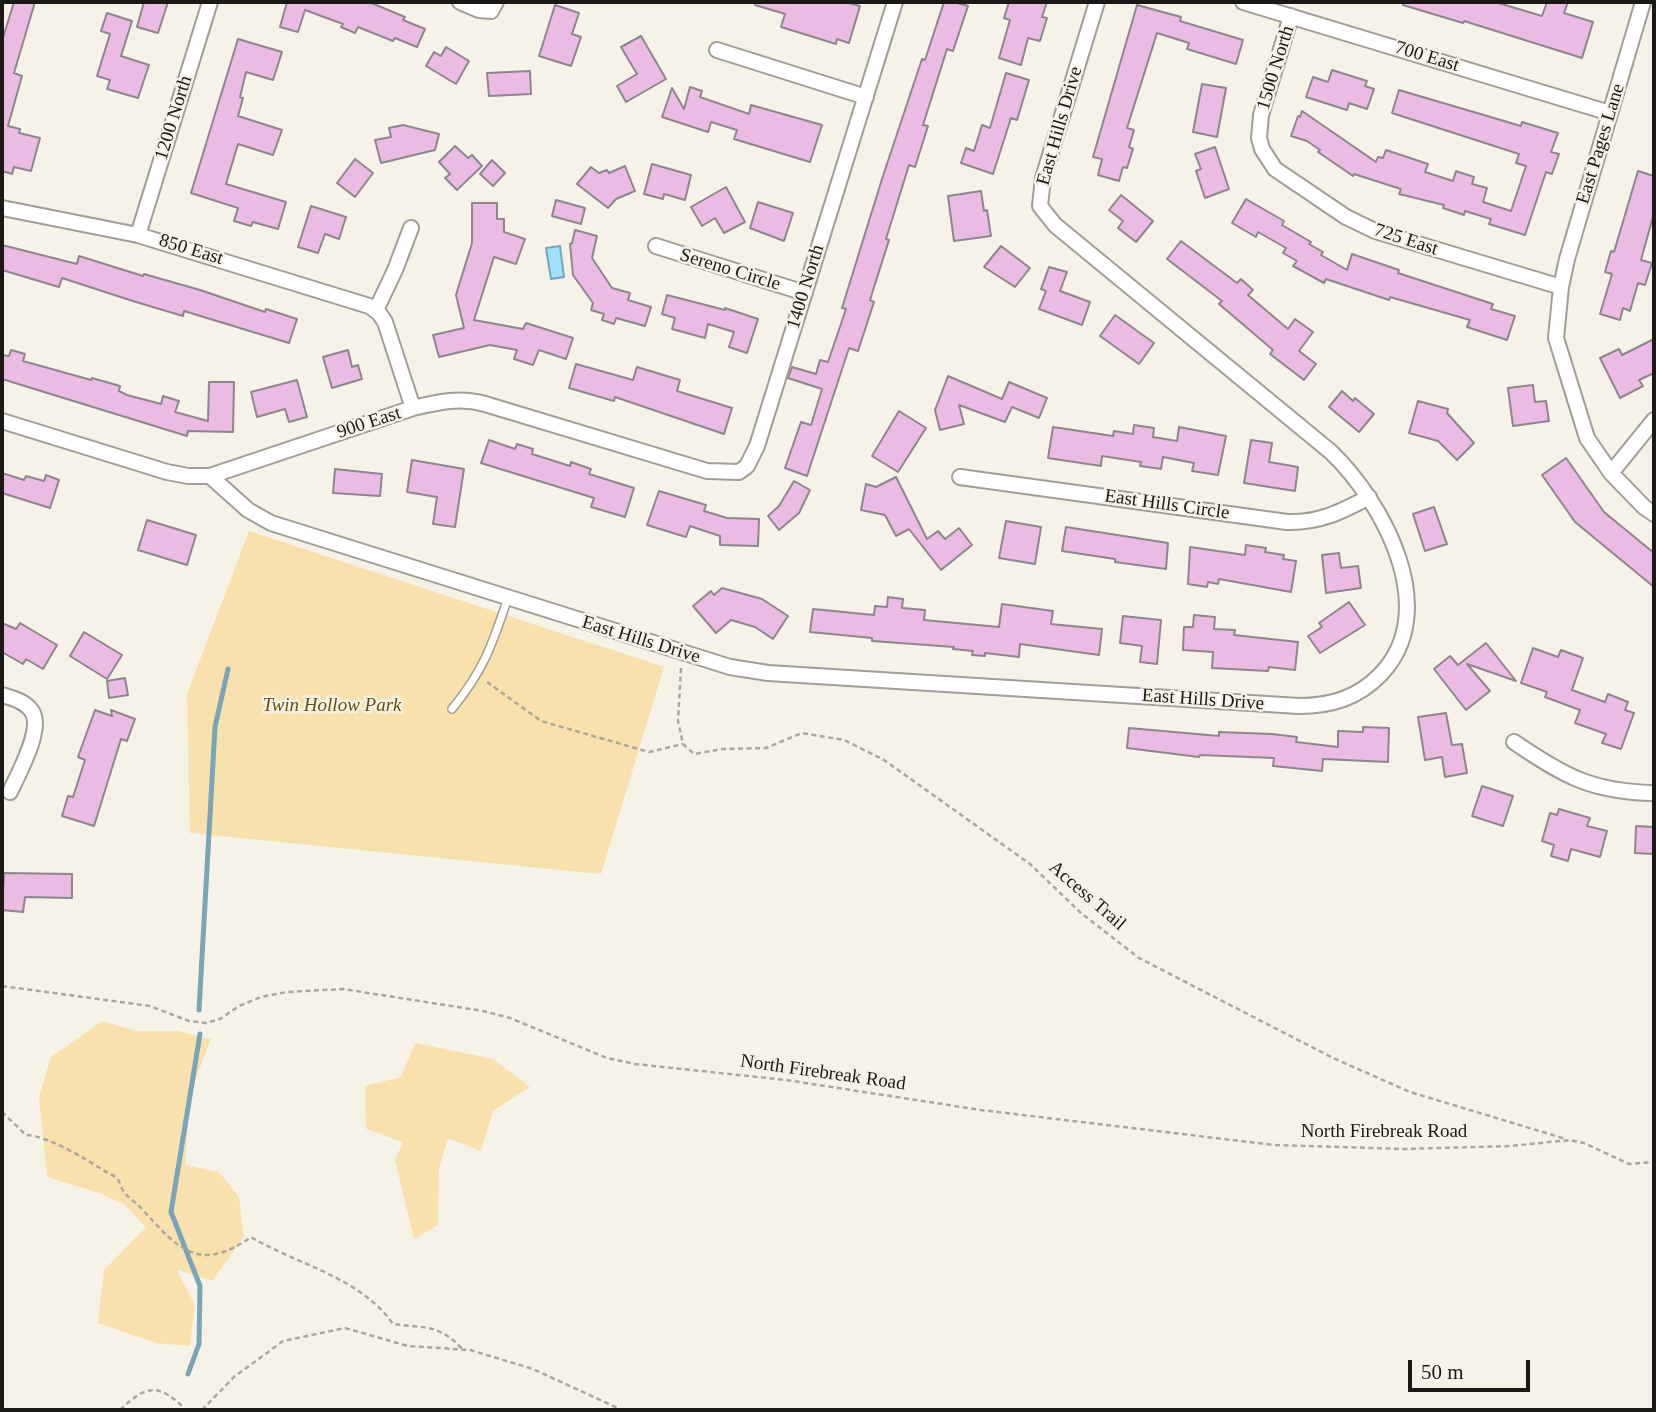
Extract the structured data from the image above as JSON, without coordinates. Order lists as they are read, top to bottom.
{
  "streets": {
    "street": [
      "700 East",
      "1500 North",
      "1200 North",
      "East Hills Drive",
      "East Pages Lane",
      "725 East",
      "850 East",
      "Sereno Circle",
      "1400 North",
      "900 East",
      "East Hills Circle"
    ],
    "path": ["Access Trail", "North Firebreak Road"]
  },
  "crossings": [
    ["700 East", "1500 North"],
    ["700 East", "East Pages Lane"],
    ["1500 North", "725 East"],
    ["1200 North", "850 East"],
    ["East Hills Drive", "900 East"],
    ["East Hills Drive", "East Hills Circle"],
    ["East Pages Lane", "725 East"],
    ["Sereno Circle", "1400 North"],
    ["1400 North", "900 East"],
    ["Access Trail", "North Firebreak Road"]
  ],
  "parks": ["Twin Hollow Park"],
  "scale_bar": "50 m"
}
